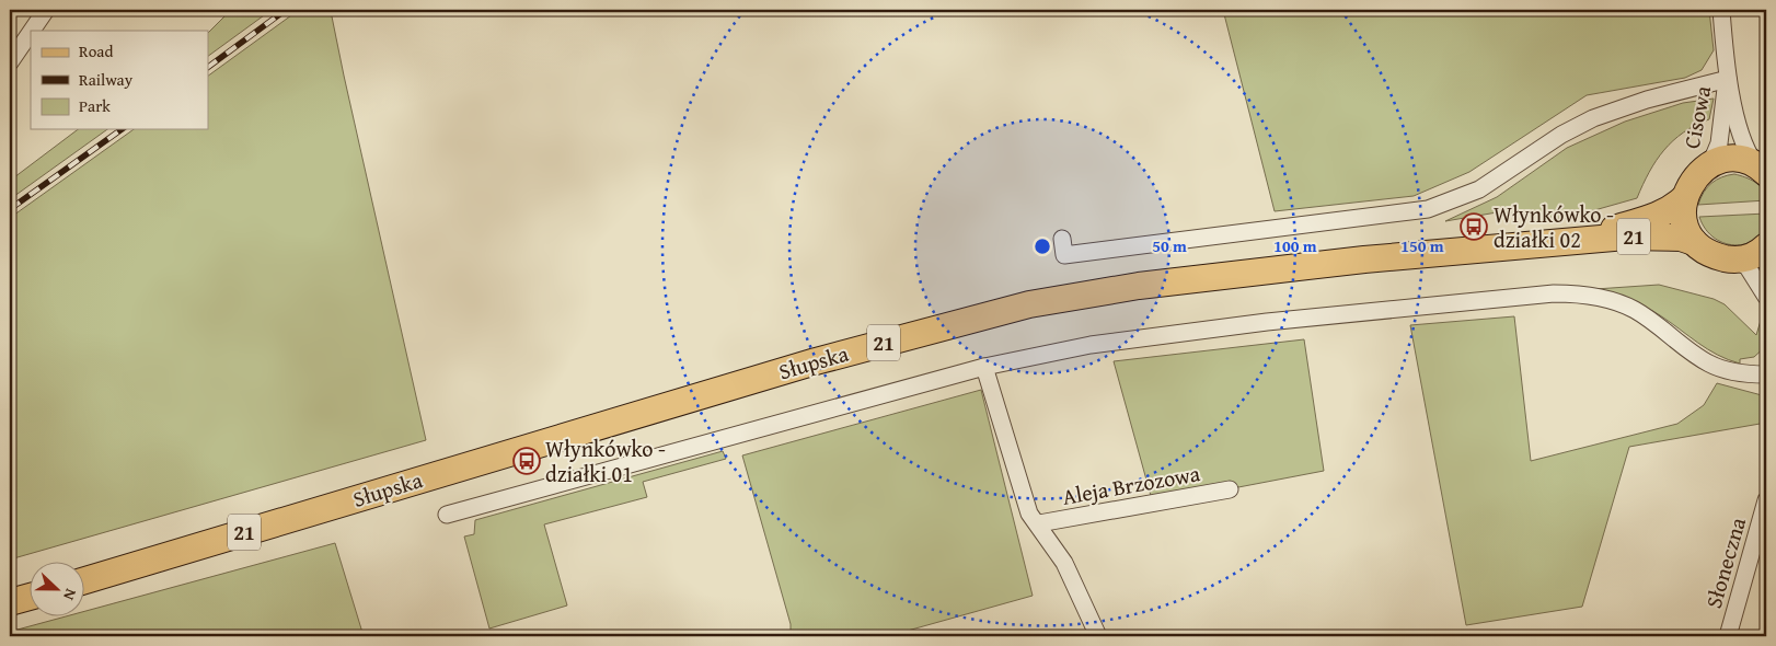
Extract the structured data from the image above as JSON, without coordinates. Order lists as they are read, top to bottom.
{
  "streets": {
    "main road": ["21", "Słupska"],
    "street": ["Cisowa", "Aleja Brzozowa", "Słoneczna"]
  },
  "crossings": [
    ["Cisowa", "21"],
    ["21", "Słupska"]
  ],
  "places": {
    "bus stop": ["Włynkówko - działki 02", "Włynkówko - działki 01"]
  },
  "legend": ["Road", "Railway", "Park"],
  "north": "right",
  "rings": ["50 m", "100 m", "150 m"]
}
